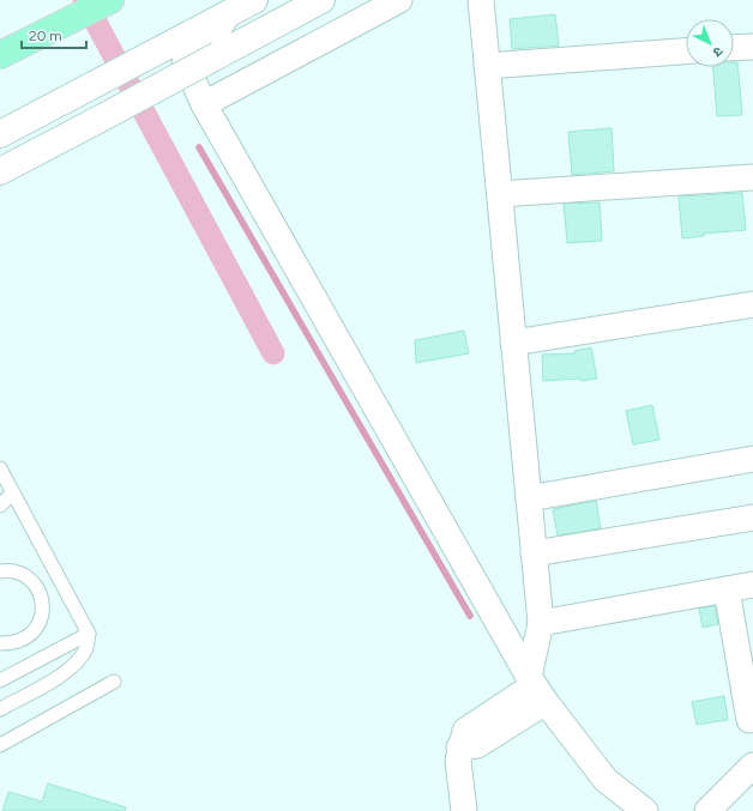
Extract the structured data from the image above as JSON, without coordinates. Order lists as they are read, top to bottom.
{
  "scale_bar": "20 m",
  "north": "bottom right"
}
